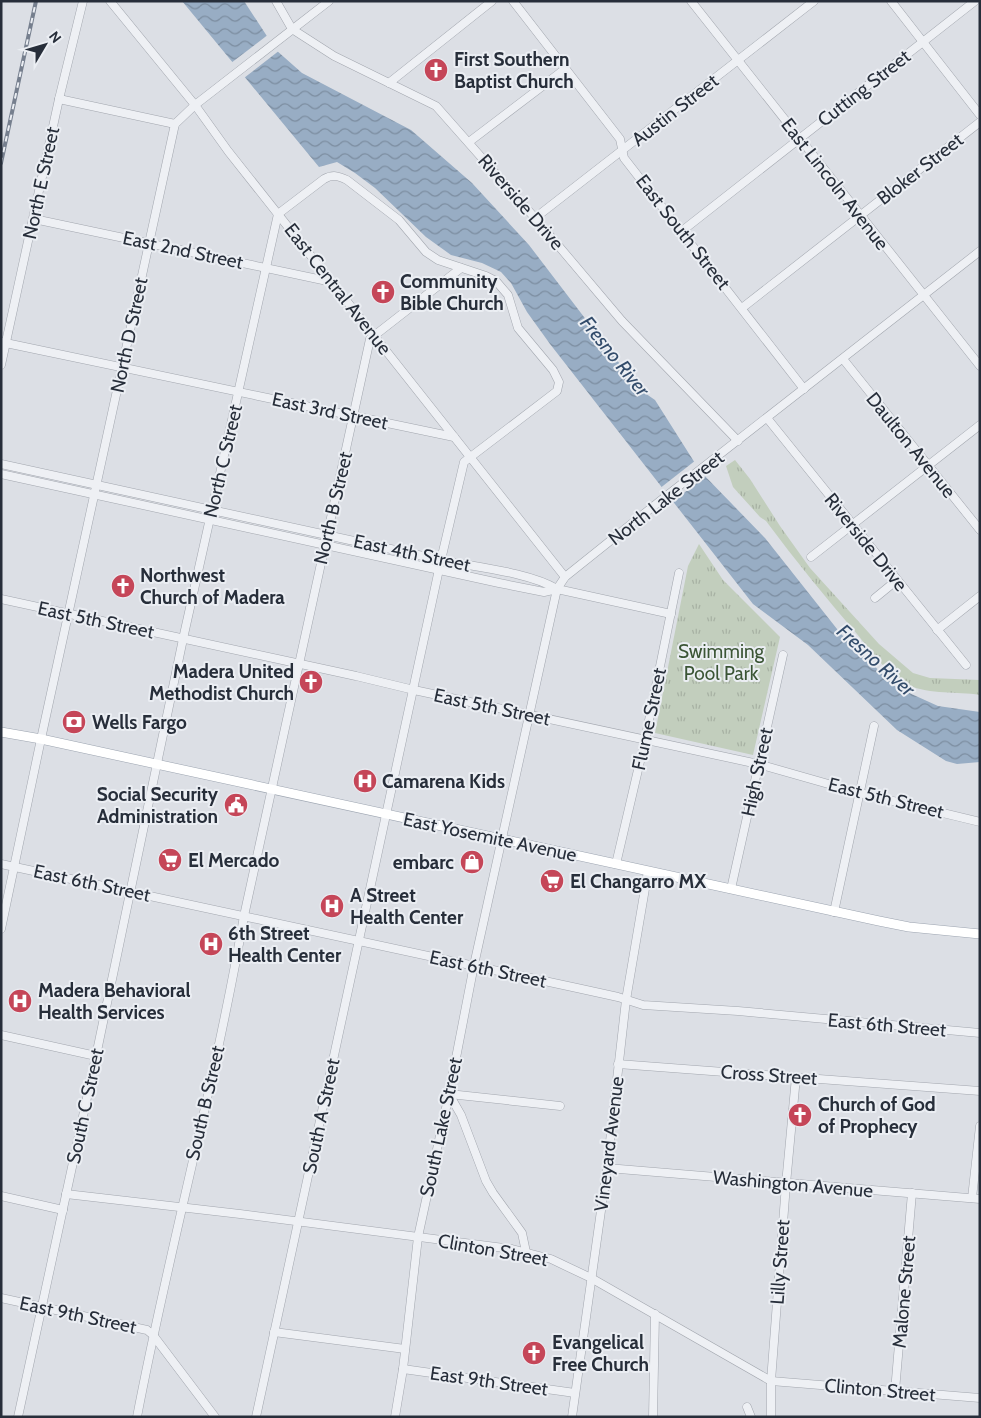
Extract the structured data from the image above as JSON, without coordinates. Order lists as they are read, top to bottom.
{
  "streets": {
    "main road": ["East Yosemite Avenue"],
    "street": [
      "Cutting Street",
      "Austin Street",
      "Bloker Street",
      "North E Street",
      "East Lincoln Avenue",
      "Riverside Drive",
      "East South Street",
      "East 2nd Street",
      "East Central Avenue",
      "North D Street",
      "East 3rd Street",
      "Daulton Avenue",
      "North C Street",
      "North Lake Street",
      "North B Street",
      "East 4th Street",
      "East 5th Street",
      "Flume Street",
      "High Street",
      "East 6th Street",
      "Cross Street",
      "South B Street",
      "South C Street",
      "South A Street",
      "South Lake Street",
      "Vineyard Avenue",
      "Washington Avenue",
      "Clinton Street",
      "Lilly Street",
      "Malone Street",
      "East 9th Street"
    ]
  },
  "crossings": [
    ["Cutting Street", "East Lincoln Avenue"],
    ["Cutting Street", "East South Street"],
    ["Austin Street", "East Lincoln Avenue"],
    ["Austin Street", "Riverside Drive"],
    ["Austin Street", "East South Street"],
    ["Bloker Street", "East Lincoln Avenue"],
    ["Bloker Street", "East South Street"],
    ["North E Street", "East 2nd Street"],
    ["North E Street", "East 3rd Street"],
    ["East Lincoln Avenue", "North Lake Street"],
    ["Riverside Drive", "North Lake Street"],
    ["East South Street", "North Lake Street"],
    ["East 2nd Street", "East Central Avenue"],
    ["East 2nd Street", "North D Street"],
    ["East 2nd Street", "North C Street"],
    ["East Central Avenue", "East 3rd Street"],
    ["East Central Avenue", "North C Street"],
    ["East Central Avenue", "North Lake Street"],
    ["East Central Avenue", "North B Street"],
    ["East Central Avenue", "South A Street"],
    ["North D Street", "East 3rd Street"],
    ["North D Street", "East 4th Street"],
    ["North D Street", "East 5th Street"],
    ["North D Street", "East Yosemite Avenue"],
    ["North D Street", "East 6th Street"],
    ["East 3rd Street", "North C Street"],
    ["East 3rd Street", "North B Street"],
    ["Daulton Avenue", "North Lake Street"],
    ["North C Street", "East 4th Street"],
    ["North C Street", "East 5th Street"],
    ["North C Street", "East Yosemite Avenue"],
    ["North C Street", "South C Street"],
    ["North Lake Street", "East 4th Street"],
    ["North Lake Street", "East 5th Street"],
    ["North Lake Street", "East Yosemite Avenue"],
    ["North Lake Street", "South Lake Street"],
    ["North B Street", "East 4th Street"],
    ["North B Street", "East 5th Street"],
    ["North B Street", "East Yosemite Avenue"],
    ["North B Street", "South B Street"],
    ["East 4th Street", "Flume Street"],
    ["East 4th Street", "South A Street"],
    ["East 5th Street", "Flume Street"],
    ["East 5th Street", "High Street"],
    ["East 5th Street", "South A Street"],
    ["Flume Street", "East Yosemite Avenue"],
    ["High Street", "East Yosemite Avenue"],
    ["East Yosemite Avenue", "South B Street"],
    ["East Yosemite Avenue", "South C Street"],
    ["East Yosemite Avenue", "South A Street"],
    ["East Yosemite Avenue", "South Lake Street"],
    ["East Yosemite Avenue", "Vineyard Avenue"],
    ["East 6th Street", "South B Street"],
    ["East 6th Street", "South C Street"],
    ["East 6th Street", "South A Street"],
    ["East 6th Street", "South Lake Street"],
    ["East 6th Street", "Vineyard Avenue"],
    ["Cross Street", "Vineyard Avenue"],
    ["Cross Street", "Lilly Street"],
    ["South B Street", "Clinton Street"],
    ["South B Street", "East 9th Street"],
    ["South C Street", "Clinton Street"],
    ["South C Street", "East 9th Street"],
    ["South A Street", "Clinton Street"],
    ["South Lake Street", "Clinton Street"],
    ["South Lake Street", "East 9th Street"],
    ["Vineyard Avenue", "Washington Avenue"],
    ["Vineyard Avenue", "Clinton Street"],
    ["Vineyard Avenue", "East 9th Street"],
    ["Washington Avenue", "Lilly Street"],
    ["Washington Avenue", "Malone Street"],
    ["Clinton Street", "Lilly Street"],
    ["Clinton Street", "Malone Street"]
  ],
  "water": ["Fresno River"],
  "parks": ["Swimming Pool Park"],
  "places": {
    "church": [
      "First Southern Baptist Church",
      "Community Bible Church",
      "Northwest Church of Madera",
      "Madera United Methodist Church",
      "Church of God of Prophecy",
      "Evangelical Free Church"
    ],
    "bank": ["Wells Fargo"],
    "hospital": [
      "Camarena Kids",
      "A Street Health Center",
      "6th Street Health Center",
      "Madera Behavioral Health Services"
    ],
    "public building": ["Social Security Administration"],
    "supermarket": ["El Mercado", "El Changarro MX"],
    "shop": ["embarc"]
  },
  "north": "top right"
}
